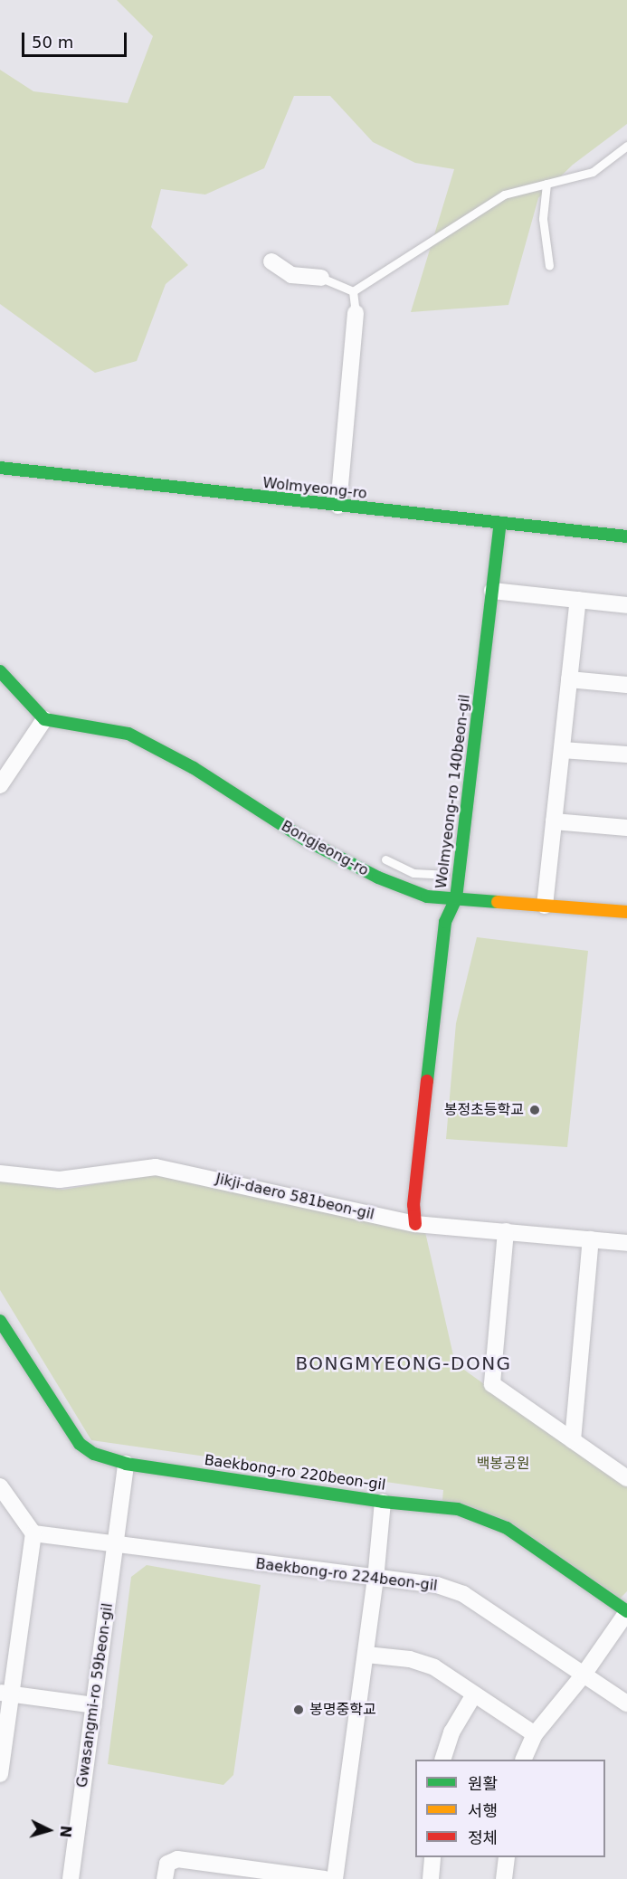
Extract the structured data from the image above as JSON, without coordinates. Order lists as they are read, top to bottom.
{
  "streets": {
    "street": [
      "Wolmyeong-ro",
      "Wolmyeong-ro 140beon-gil",
      "Bongjeong-ro",
      "Jikji-daero 581beon-gil",
      "Baekbong-ro 220beon-gil",
      "Baekbong-ro 224beon-gil",
      "Gwasangmi-ro 59beon-gil"
    ]
  },
  "crossings": [
    ["Wolmyeong-ro", "Wolmyeong-ro 140beon-gil"],
    ["Wolmyeong-ro 140beon-gil", "Bongjeong-ro"],
    ["Wolmyeong-ro 140beon-gil", "Jikji-daero 581beon-gil"],
    ["Baekbong-ro 220beon-gil", "Gwasangmi-ro 59beon-gil"],
    ["Baekbong-ro 224beon-gil", "Gwasangmi-ro 59beon-gil"]
  ],
  "districts": ["BONGMYEONG-DONG"],
  "parks": ["백봉공원"],
  "places": ["봉정초등학교", "봉명중학교"],
  "legend": ["원활", "서행", "정체"],
  "scale_bar": "50 m",
  "north": "right"
}
